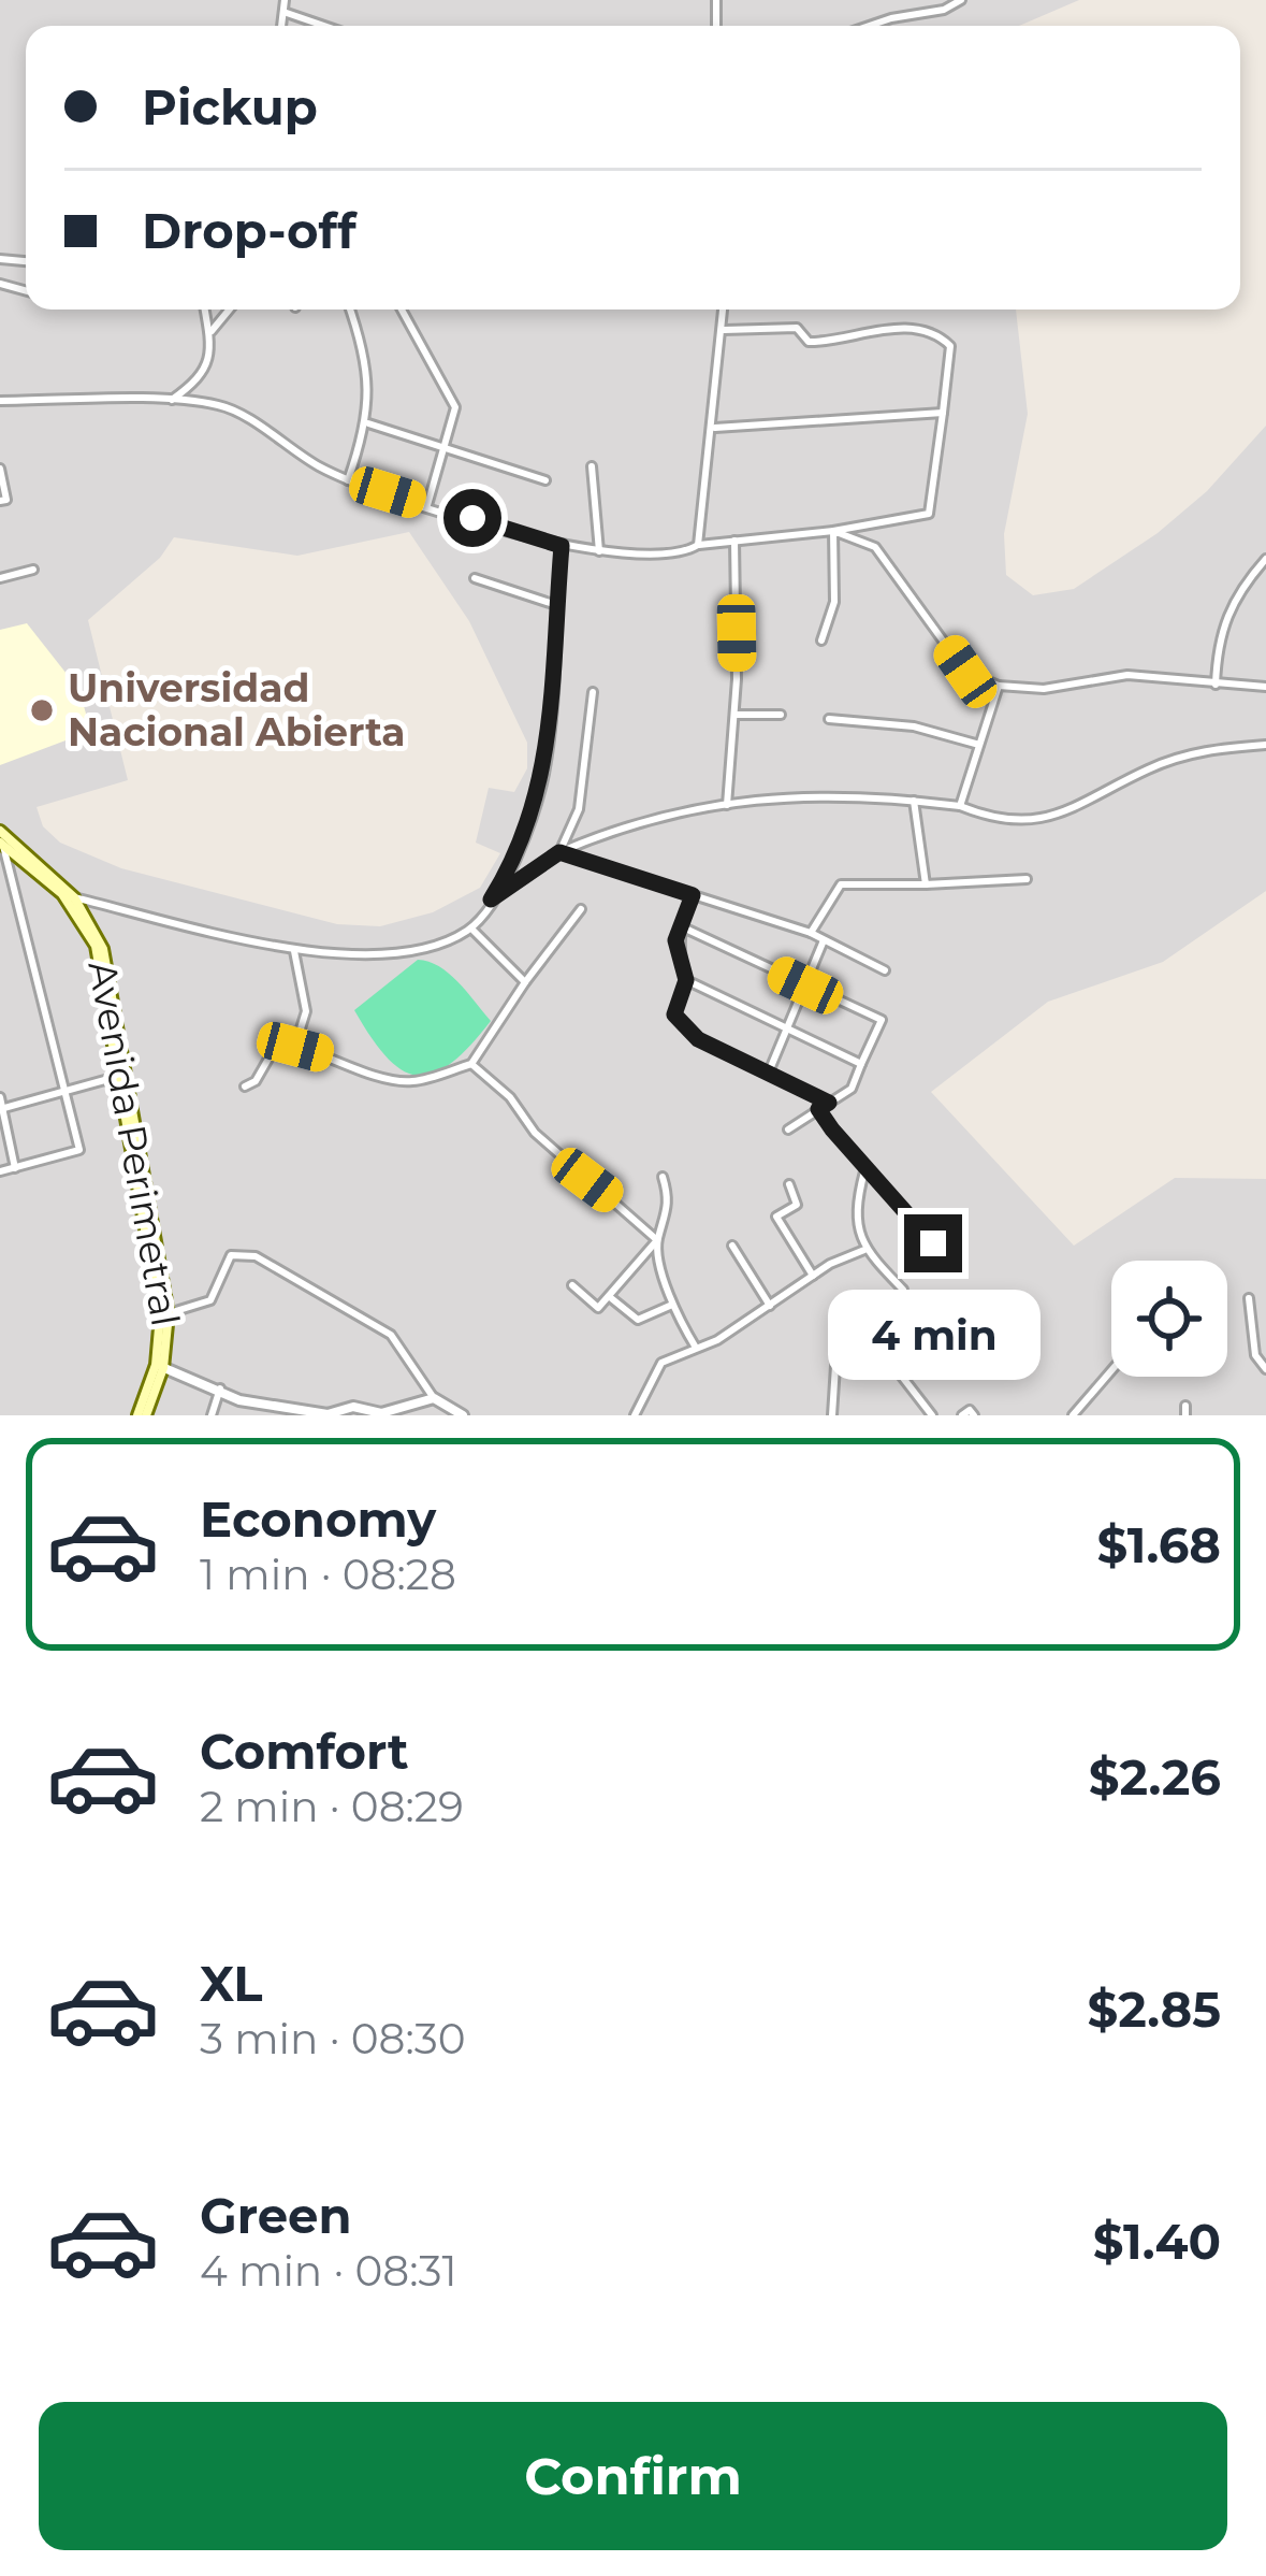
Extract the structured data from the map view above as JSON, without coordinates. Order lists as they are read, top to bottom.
{
  "streets": {
    "main road": ["Avenida Perimetral"]
  },
  "places": ["Universidad Nacional Abierta"],
  "page": {
    "banner": ["Pickup", "Drop-off"],
    "bubble": "4 min",
    "list": [
      {
        "name": "Economy",
        "note": "1 min · 08:28",
        "value": "$1.68"
      },
      {
        "name": "Comfort",
        "note": "2 min · 08:29",
        "value": "$2.26"
      },
      {
        "name": "XL",
        "note": "3 min · 08:30",
        "value": "$2.85"
      },
      {
        "name": "Green",
        "note": "4 min · 08:31",
        "value": "$1.40"
      }
    ],
    "buttons": "Confirm"
  }
}
